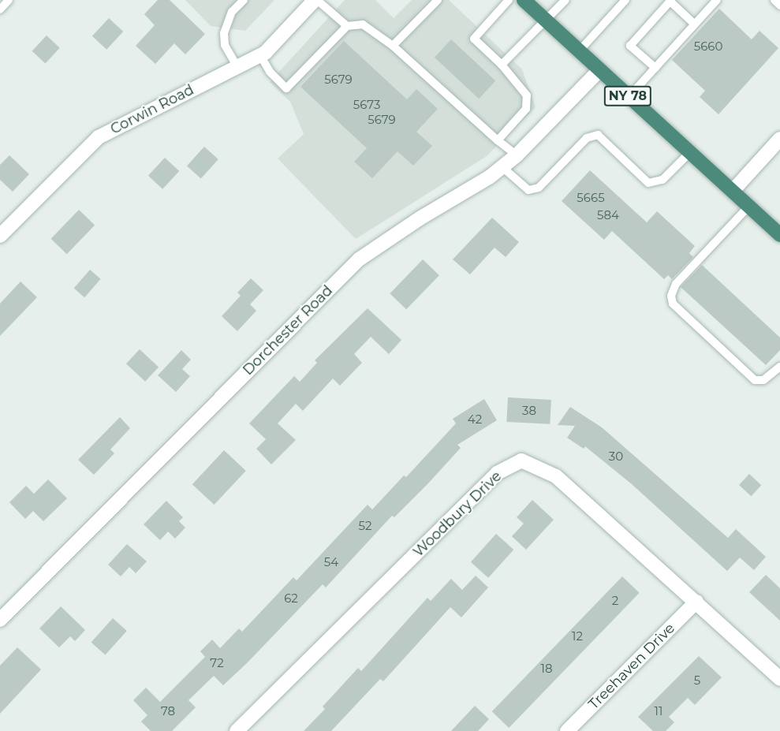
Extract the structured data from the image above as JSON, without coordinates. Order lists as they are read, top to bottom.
{
  "streets": {
    "highway": ["NY 78"],
    "street": [
      "Corwin Road",
      "Dorchester Road",
      "Woodbury Drive",
      "Treehaven Drive"
    ]
  },
  "crossings": [
    ["NY 78", "Dorchester Road"],
    ["Woodbury Drive", "Treehaven Drive"]
  ],
  "house_numbers": [
    "5660",
    "5679",
    "5673",
    "5679",
    "5665",
    "584",
    "38",
    "42",
    "30",
    "52",
    "54",
    "62",
    "2",
    "12",
    "72",
    "18",
    "5",
    "78",
    "11"
  ]
}
